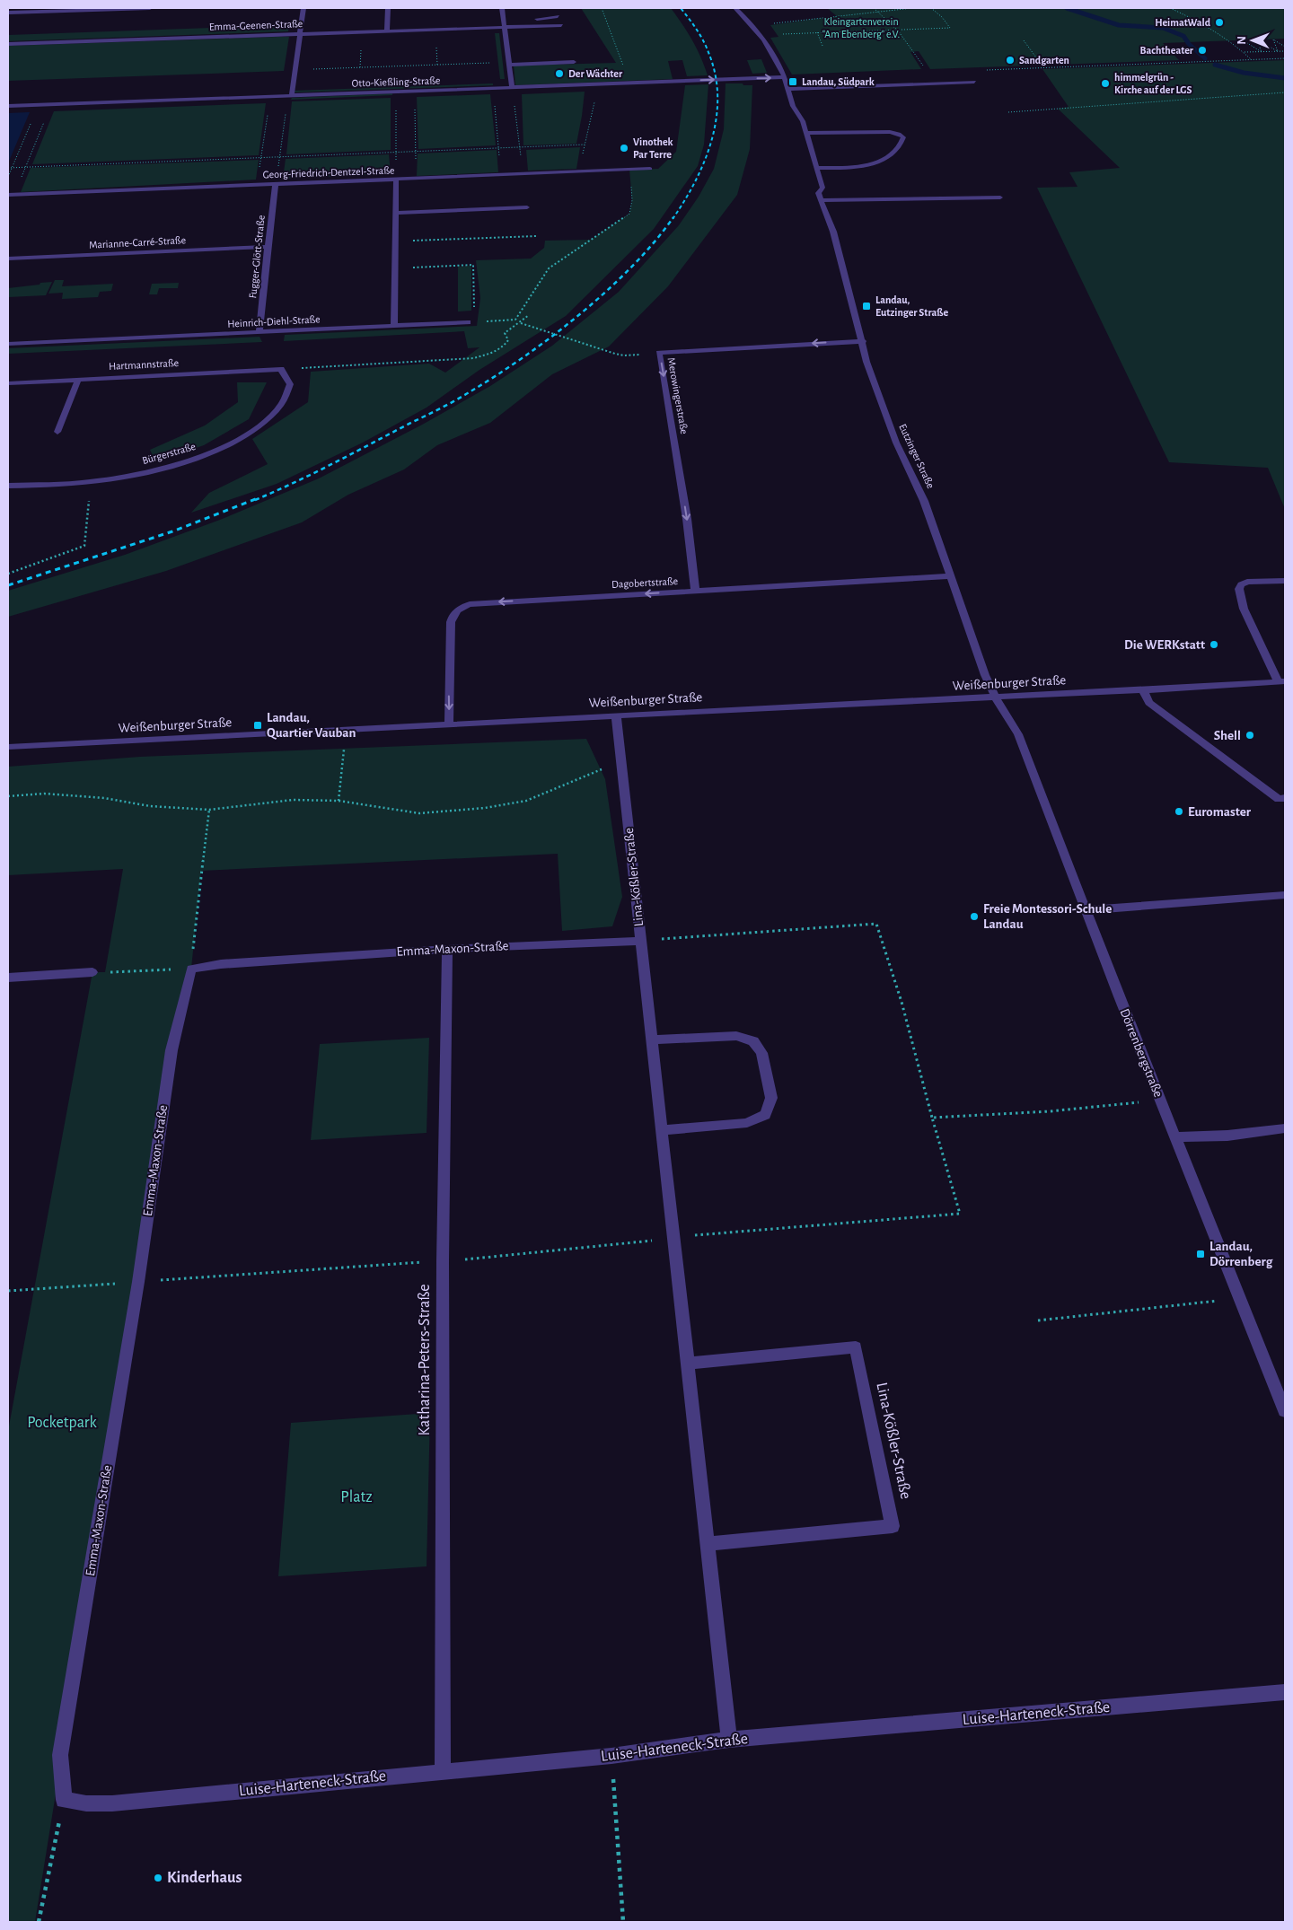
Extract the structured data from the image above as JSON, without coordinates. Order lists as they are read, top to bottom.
{
  "streets": {
    "street": [
      "Emma-Geenen-Straße",
      "Otto-Kießling-Straße",
      "Georg-Friedrich-Dentzel-Straße",
      "Marianne-Carré-Straße",
      "Fugger-Glött-Straße",
      "Heinrich-Diehl-Straße",
      "Hartmannstraße",
      "Merowingerstraße",
      "Bürgerstraße",
      "Eutzinger Straße",
      "Dagobertstraße",
      "Weißenburger Straße",
      "Lina-Kößler-Straße",
      "Emma-Maxon-Straße",
      "Dörrenbergstraße",
      "Katharina-Peters-Straße",
      "Luise-Harteneck-Straße"
    ]
  },
  "crossings": [
    ["Georg-Friedrich-Dentzel-Straße", "Fugger-Glött-Straße"],
    ["Marianne-Carré-Straße", "Fugger-Glött-Straße"],
    ["Fugger-Glött-Straße", "Heinrich-Diehl-Straße"],
    ["Hartmannstraße", "Bürgerstraße"],
    ["Merowingerstraße", "Eutzinger Straße"],
    ["Merowingerstraße", "Dagobertstraße"],
    ["Eutzinger Straße", "Dagobertstraße"],
    ["Eutzinger Straße", "Weißenburger Straße"],
    ["Eutzinger Straße", "Dörrenbergstraße"],
    ["Dagobertstraße", "Weißenburger Straße"],
    ["Weißenburger Straße", "Lina-Kößler-Straße"],
    ["Weißenburger Straße", "Dörrenbergstraße"],
    ["Lina-Kößler-Straße", "Emma-Maxon-Straße"],
    ["Lina-Kößler-Straße", "Luise-Harteneck-Straße"],
    ["Emma-Maxon-Straße", "Katharina-Peters-Straße"],
    ["Emma-Maxon-Straße", "Luise-Harteneck-Straße"],
    ["Katharina-Peters-Straße", "Luise-Harteneck-Straße"]
  ],
  "parks": ["Kleingartenverein \"Am Ebenberg\" e.V.", "Pocketpark", "Platz"],
  "places": {
    "other": [
      "HeimatWald",
      "Bachtheater",
      "Sandgarten",
      "Der Wächter",
      "himmelgrün - Kirche auf der LGS",
      "Vinothek Par Terre",
      "Die WERKstatt",
      "Shell",
      "Euromaster",
      "Freie Montessori-Schule Landau",
      "Kinderhaus"
    ],
    "transit": [
      "Landau, Südpark",
      "Landau, Eutzinger Straße",
      "Landau, Quartier Vauban",
      "Landau, Dörrenberg"
    ]
  },
  "north": "left"
}
